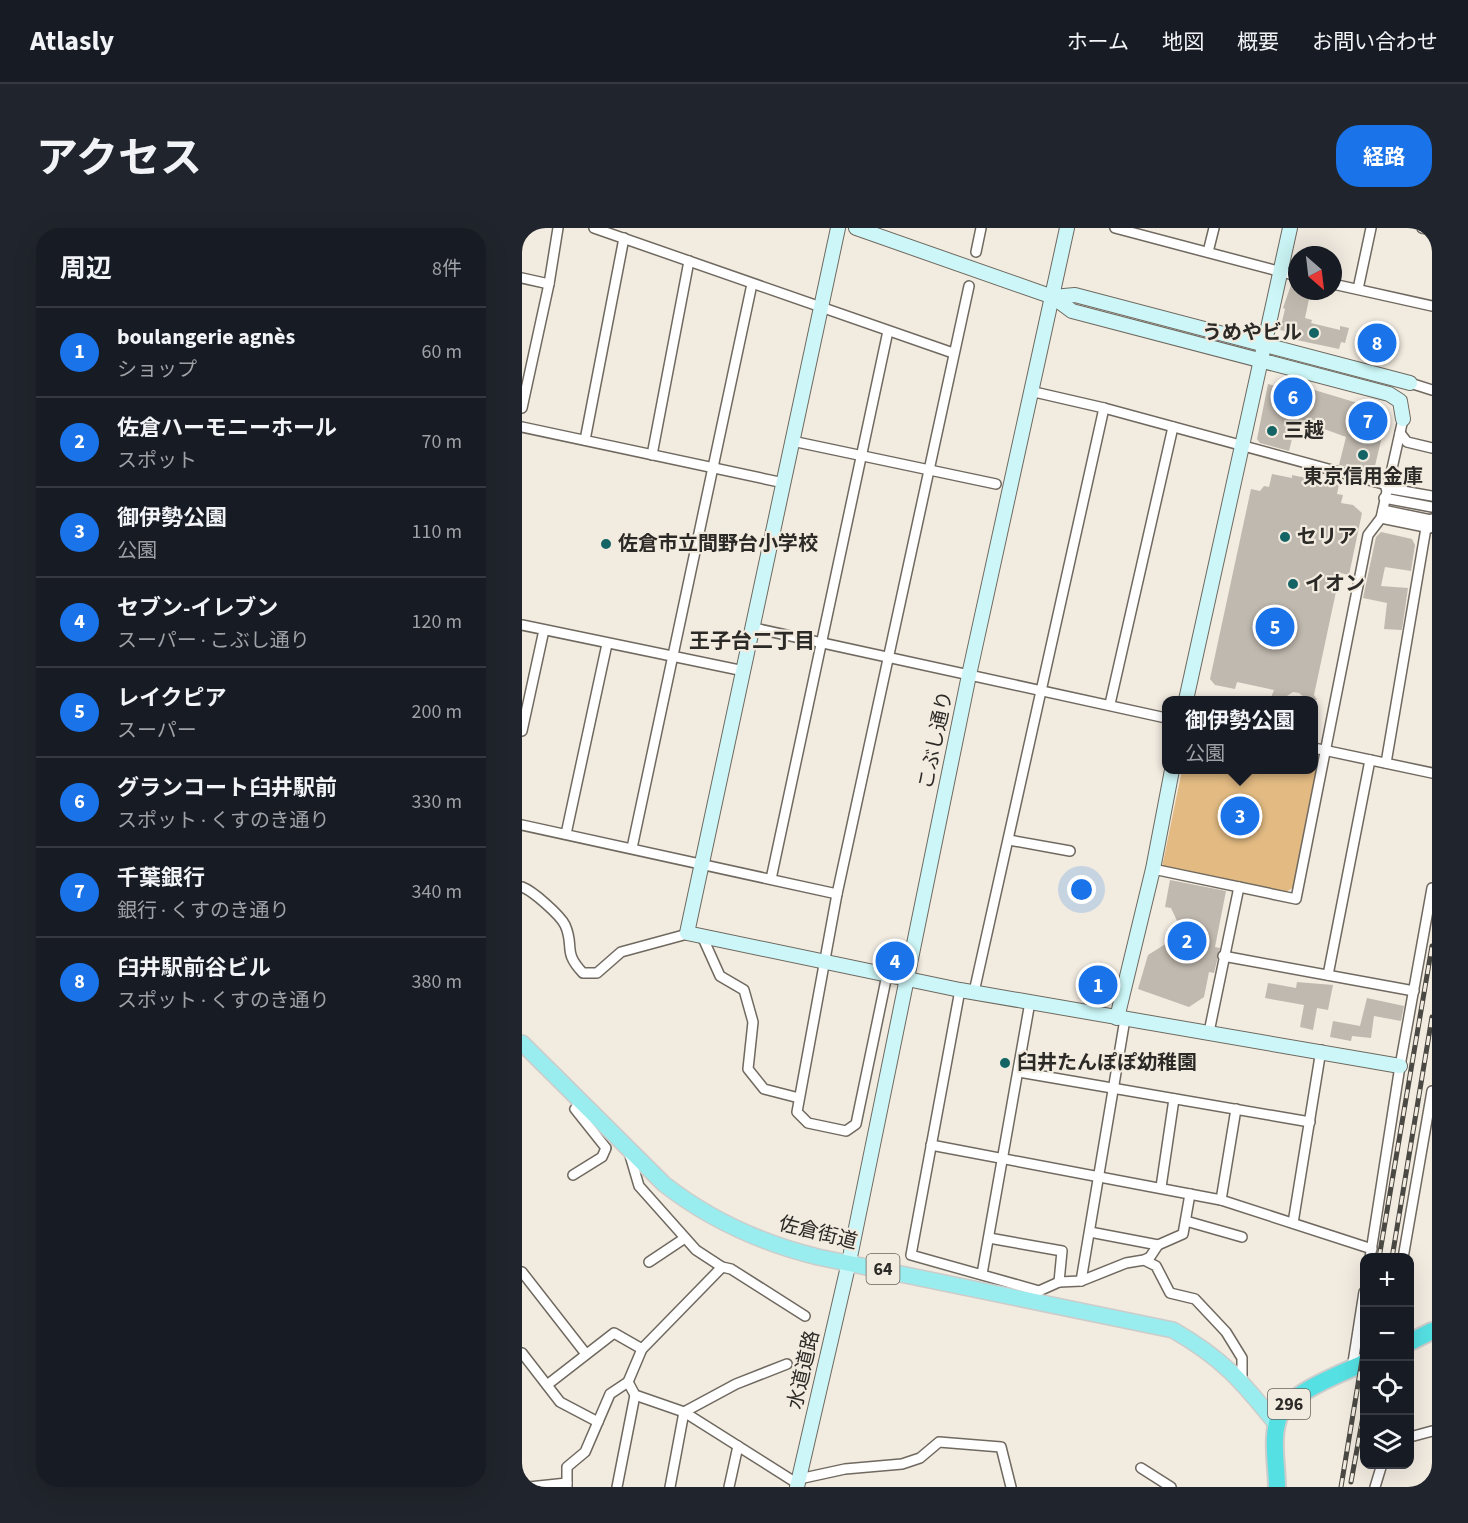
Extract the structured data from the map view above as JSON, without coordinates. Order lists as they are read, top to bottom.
{
  "streets": {
    "highway": ["296"],
    "main road": ["佐倉街道", "64"],
    "street": ["こぶし通り", "水道道路"]
  },
  "crossings": [
    ["こぶし通り", "佐倉街道"],
    ["こぶし通り", "水道道路"],
    ["佐倉街道", "水道道路"],
    ["佐倉街道", "296"]
  ],
  "districts": ["王子台二丁目"],
  "places": [
    "うめやビル",
    "三越",
    "東京信用金庫",
    "セリア",
    "佐倉市立間野台小学校",
    "イオン",
    "臼井たんぽぽ幼稚園"
  ],
  "north": "bottom right",
  "page": {
    "header": "Atlasly",
    "nav": [
      "ホーム",
      "地図",
      "概要",
      "お問い合わせ"
    ],
    "title": "アクセス",
    "buttons": "経路",
    "heading": ["周辺", "8件"],
    "list": [
      {
        "mark": "1",
        "name": "boulangerie agnès",
        "note": "ショップ",
        "value": "60 m"
      },
      {
        "mark": "2",
        "name": "佐倉ハーモニーホール",
        "note": "スポット",
        "value": "70 m"
      },
      {
        "mark": "3",
        "name": "御伊勢公園",
        "note": "公園",
        "value": "110 m"
      },
      {
        "mark": "4",
        "name": "セブン-イレブン",
        "note": "スーパー · こぶし通り",
        "value": "120 m"
      },
      {
        "mark": "5",
        "name": "レイクピア",
        "note": "スーパー",
        "value": "200 m"
      },
      {
        "mark": "6",
        "name": "グランコート臼井駅前",
        "note": "スポット · くすのき通り",
        "value": "330 m"
      },
      {
        "mark": "7",
        "name": "千葉銀行",
        "note": "銀行 · くすのき通り",
        "value": "340 m"
      },
      {
        "mark": "8",
        "name": "臼井駅前谷ビル",
        "note": "スポット · くすのき通り",
        "value": "380 m"
      }
    ],
    "pins": [
      "8",
      "6",
      "7",
      "5",
      "3",
      "2",
      "4",
      "1"
    ],
    "popup": ["御伊勢公園", "公園"],
    "map_buttons": ["+", "−"]
  }
}
